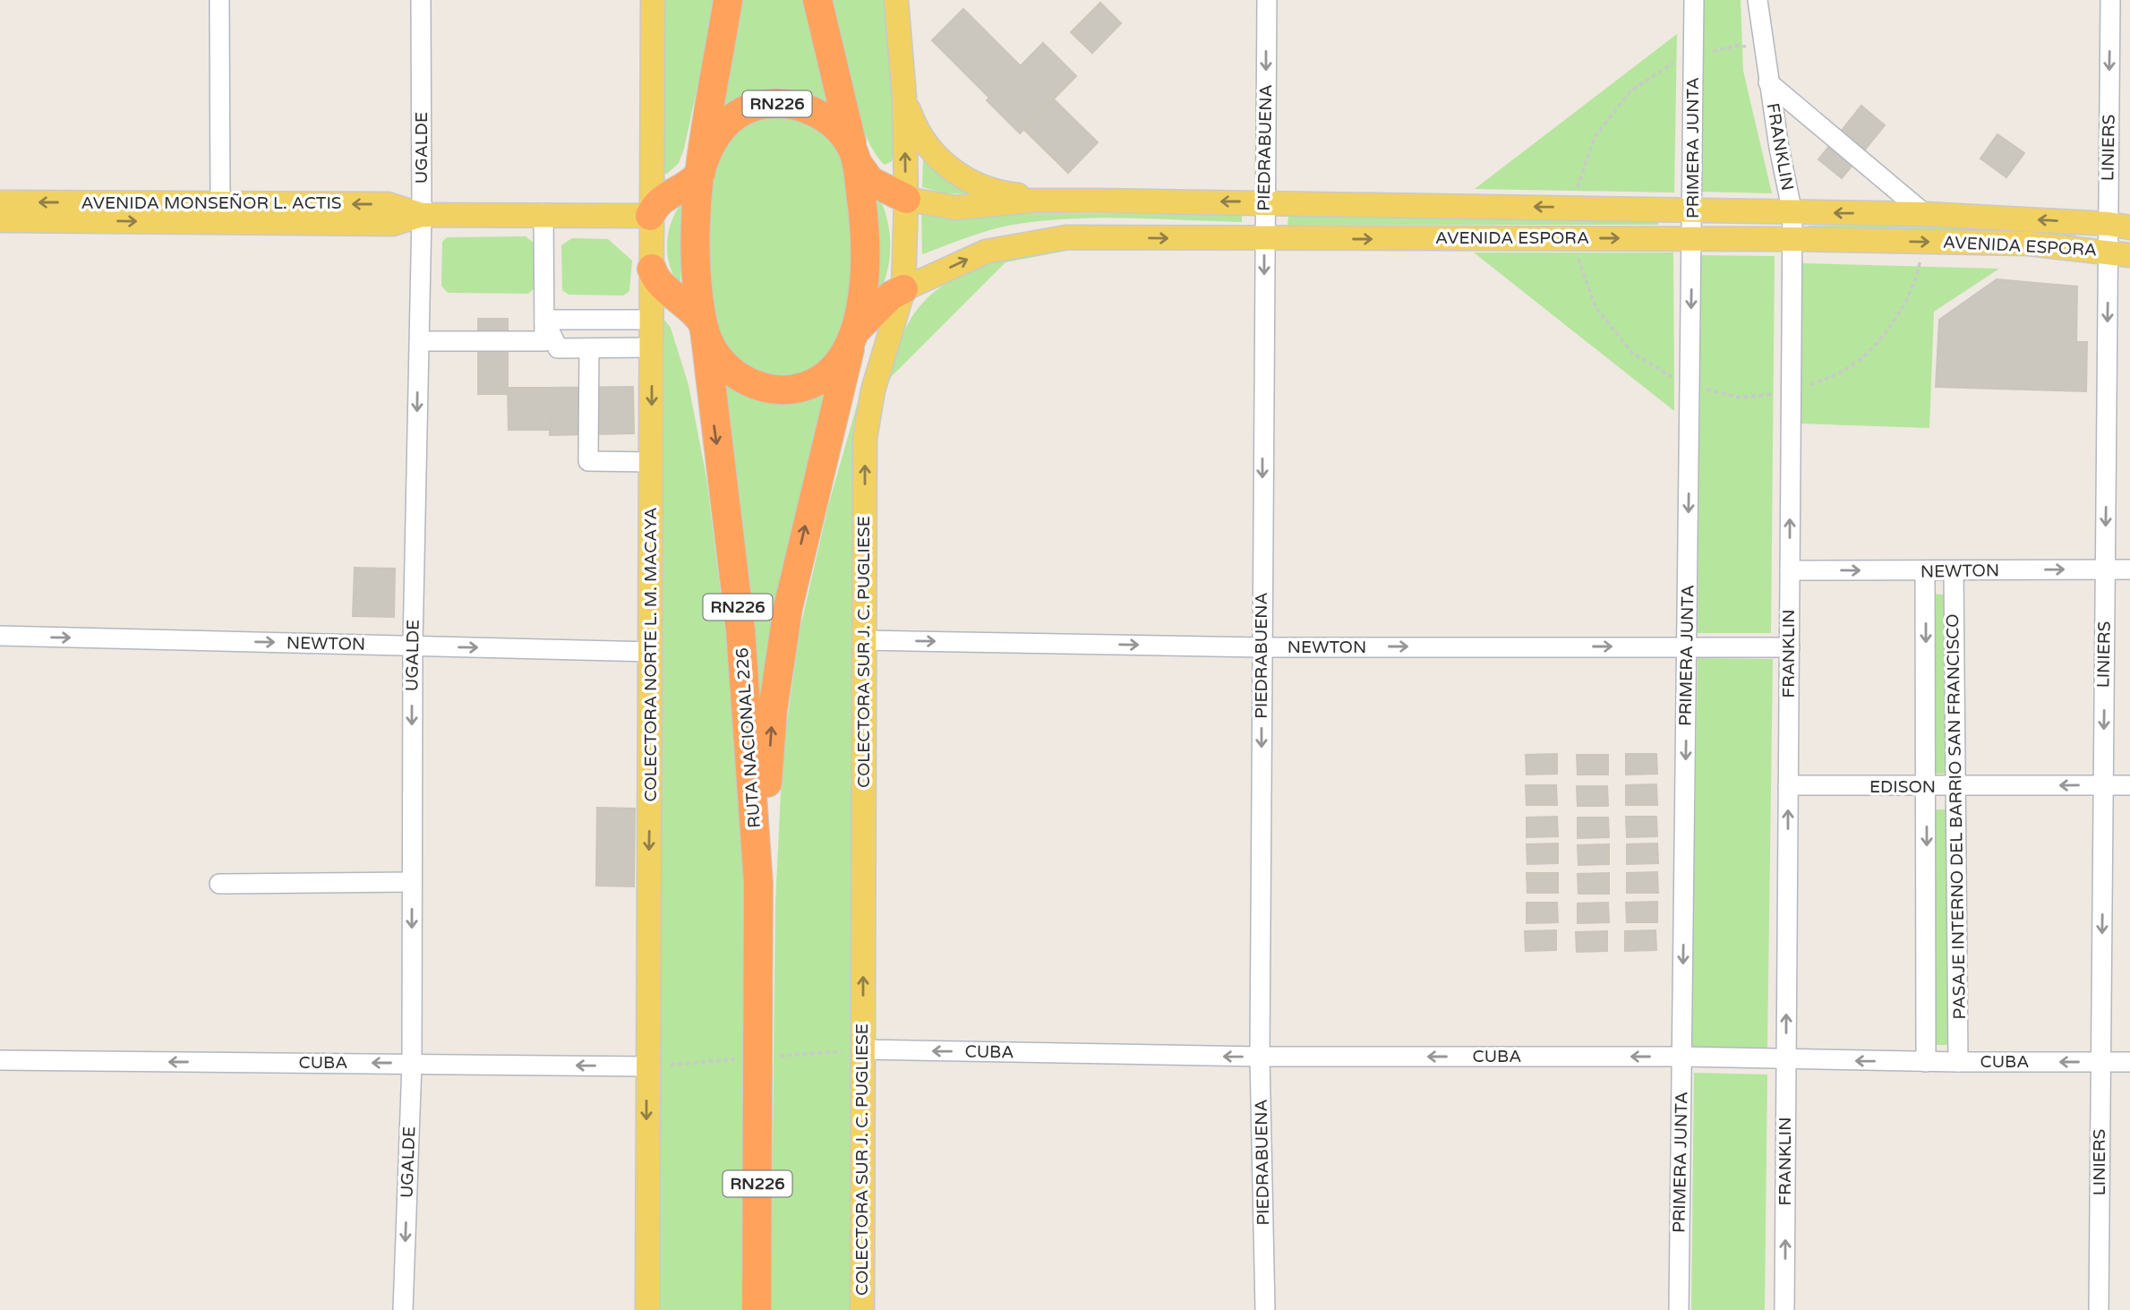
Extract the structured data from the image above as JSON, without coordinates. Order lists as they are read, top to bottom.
{
  "streets": {
    "highway": ["RN226", "RUTA NACIONAL 226"],
    "main road": [
      "AVENIDA MONSEÑOR L. ACTIS",
      "AVENIDA ESPORA",
      "COLECTORA SUR J. C. PUGLIESE",
      "COLECTORA NORTE L. M. MACAYA"
    ],
    "street": [
      "FRANKLIN",
      "UGALDE",
      "PIEDRABUENA",
      "PRIMERA JUNTA",
      "LINIERS",
      "NEWTON",
      "EDISON",
      "PASAJE INTERNO DEL BARRIO SAN FRANCISCO",
      "CUBA"
    ]
  },
  "crossings": [
    ["FRANKLIN", "AVENIDA ESPORA"],
    ["FRANKLIN", "NEWTON"],
    ["FRANKLIN", "EDISON"],
    ["FRANKLIN", "CUBA"],
    ["UGALDE", "AVENIDA MONSEÑOR L. ACTIS"],
    ["UGALDE", "NEWTON"],
    ["UGALDE", "CUBA"],
    ["PIEDRABUENA", "AVENIDA ESPORA"],
    ["PIEDRABUENA", "NEWTON"],
    ["PIEDRABUENA", "CUBA"],
    ["PRIMERA JUNTA", "AVENIDA ESPORA"],
    ["PRIMERA JUNTA", "NEWTON"],
    ["PRIMERA JUNTA", "CUBA"],
    ["LINIERS", "AVENIDA ESPORA"],
    ["LINIERS", "NEWTON"],
    ["LINIERS", "EDISON"],
    ["LINIERS", "CUBA"],
    ["AVENIDA MONSEÑOR L. ACTIS", "COLECTORA NORTE L. M. MACAYA"],
    ["AVENIDA ESPORA", "COLECTORA SUR J. C. PUGLIESE"],
    ["NEWTON", "COLECTORA SUR J. C. PUGLIESE"],
    ["NEWTON", "COLECTORA NORTE L. M. MACAYA"],
    ["NEWTON", "PASAJE INTERNO DEL BARRIO SAN FRANCISCO"],
    ["COLECTORA SUR J. C. PUGLIESE", "CUBA"],
    ["COLECTORA NORTE L. M. MACAYA", "CUBA"],
    ["EDISON", "PASAJE INTERNO DEL BARRIO SAN FRANCISCO"],
    ["PASAJE INTERNO DEL BARRIO SAN FRANCISCO", "CUBA"]
  ],
  "one_way": [
    "FRANKLIN",
    "UGALDE",
    "PIEDRABUENA",
    "PRIMERA JUNTA",
    "LINIERS",
    "NEWTON",
    "COLECTORA SUR J. C. PUGLIESE",
    "COLECTORA NORTE L. M. MACAYA",
    "EDISON",
    "CUBA"
  ]
}
